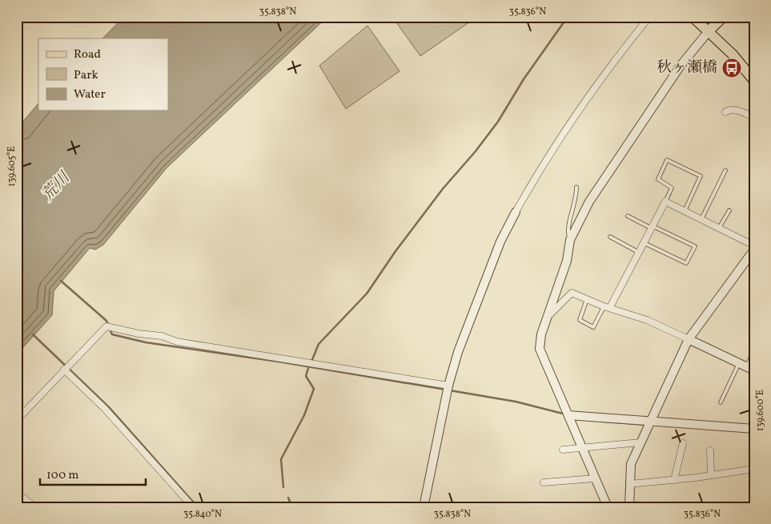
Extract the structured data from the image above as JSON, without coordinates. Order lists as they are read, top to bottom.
{
  "water": ["荒川"],
  "places": {
    "bus stop": ["秋ヶ瀬橋"]
  },
  "legend": ["Road", "Park", "Water"],
  "scale_bar": "100 m",
  "coordinates": [
    "35.838°N",
    "35.836°N",
    "139.605°E",
    "139.600°E",
    "35.840°N"
  ]
}
